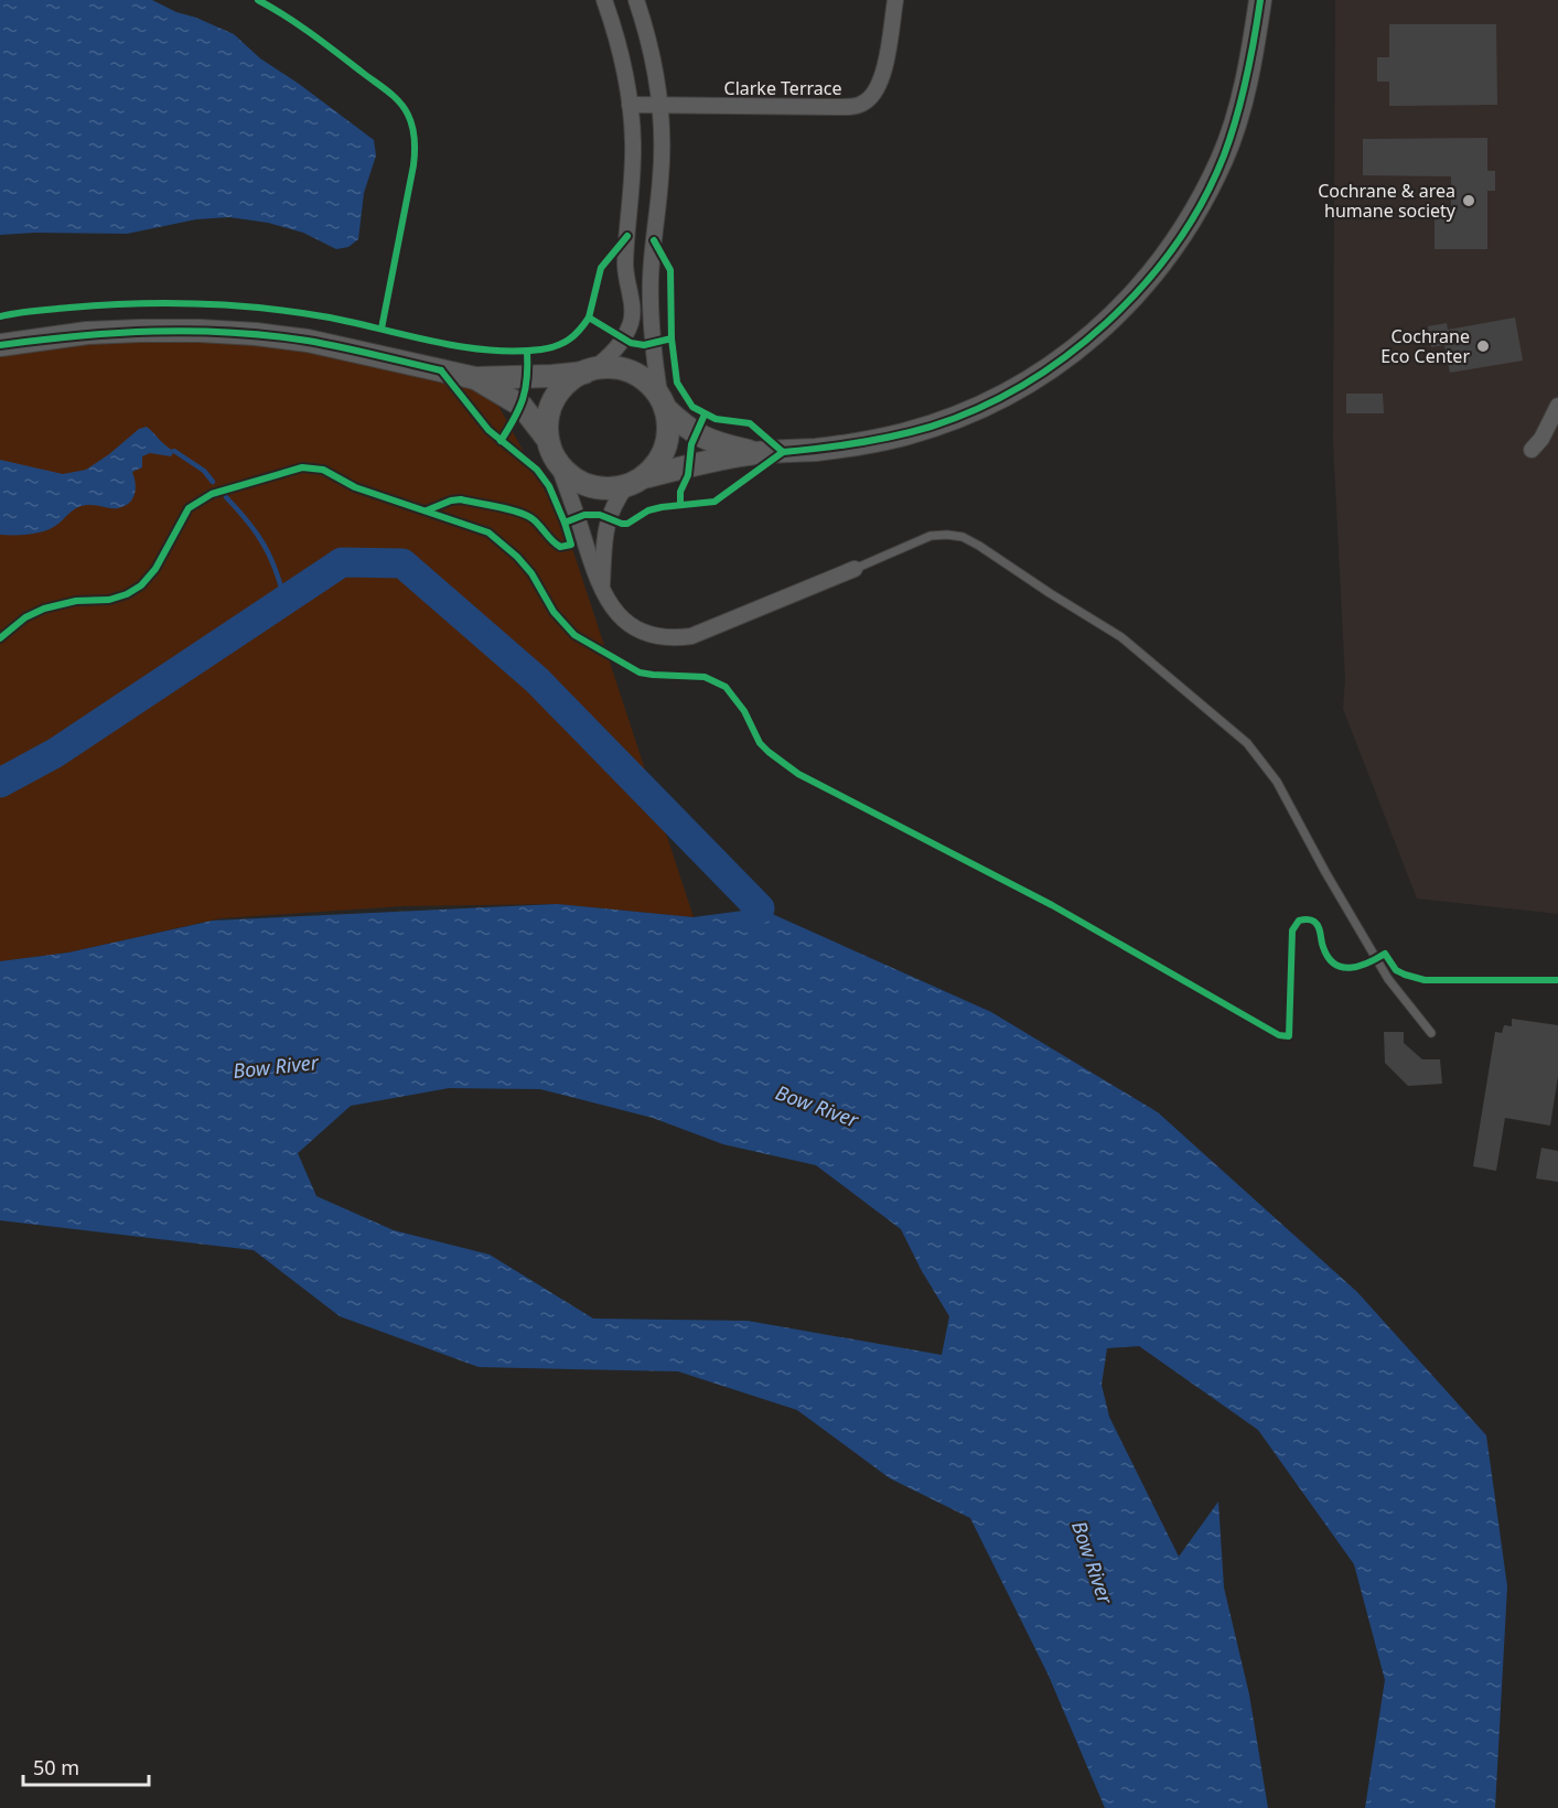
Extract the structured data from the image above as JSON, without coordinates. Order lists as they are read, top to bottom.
{
  "streets": {
    "street": ["Clarke Terrace"]
  },
  "water": ["Bow River"],
  "places": ["Cochrane & area humane society", "Cochrane Eco Center"],
  "scale_bar": "50 m"
}
